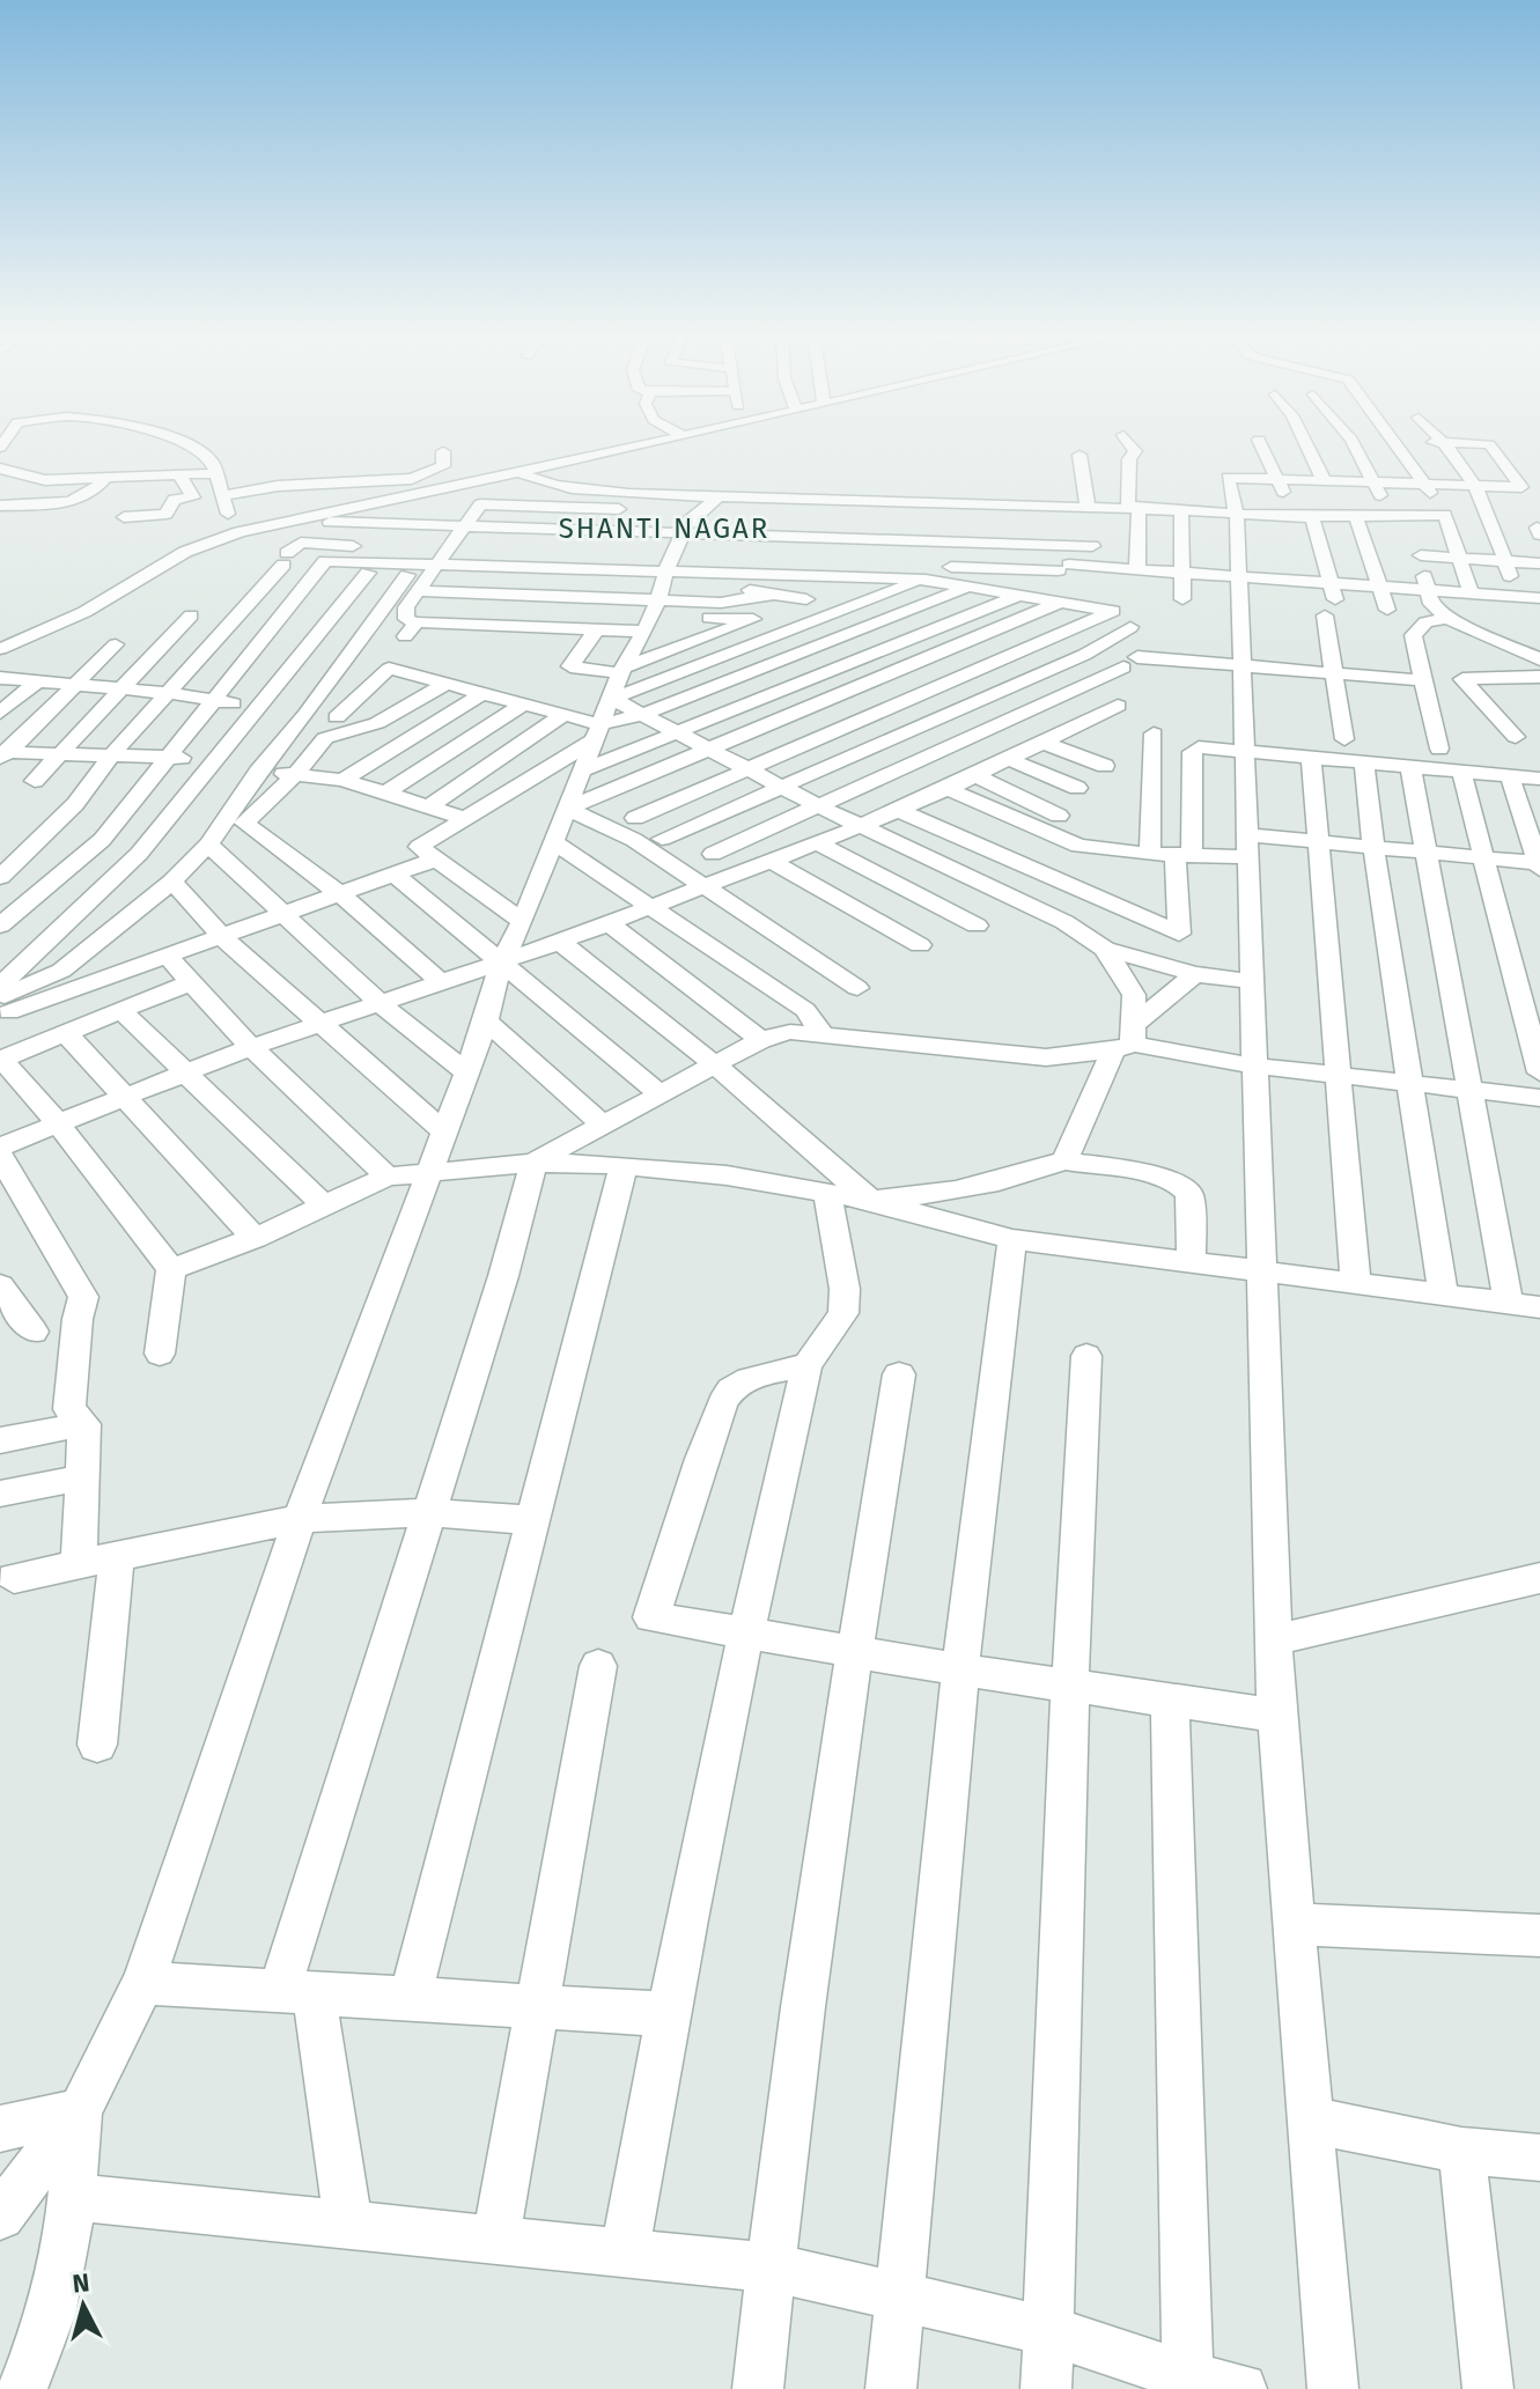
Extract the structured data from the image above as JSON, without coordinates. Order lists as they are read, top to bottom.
{
  "districts": ["SHANTI NAGAR"],
  "north": "top"
}
